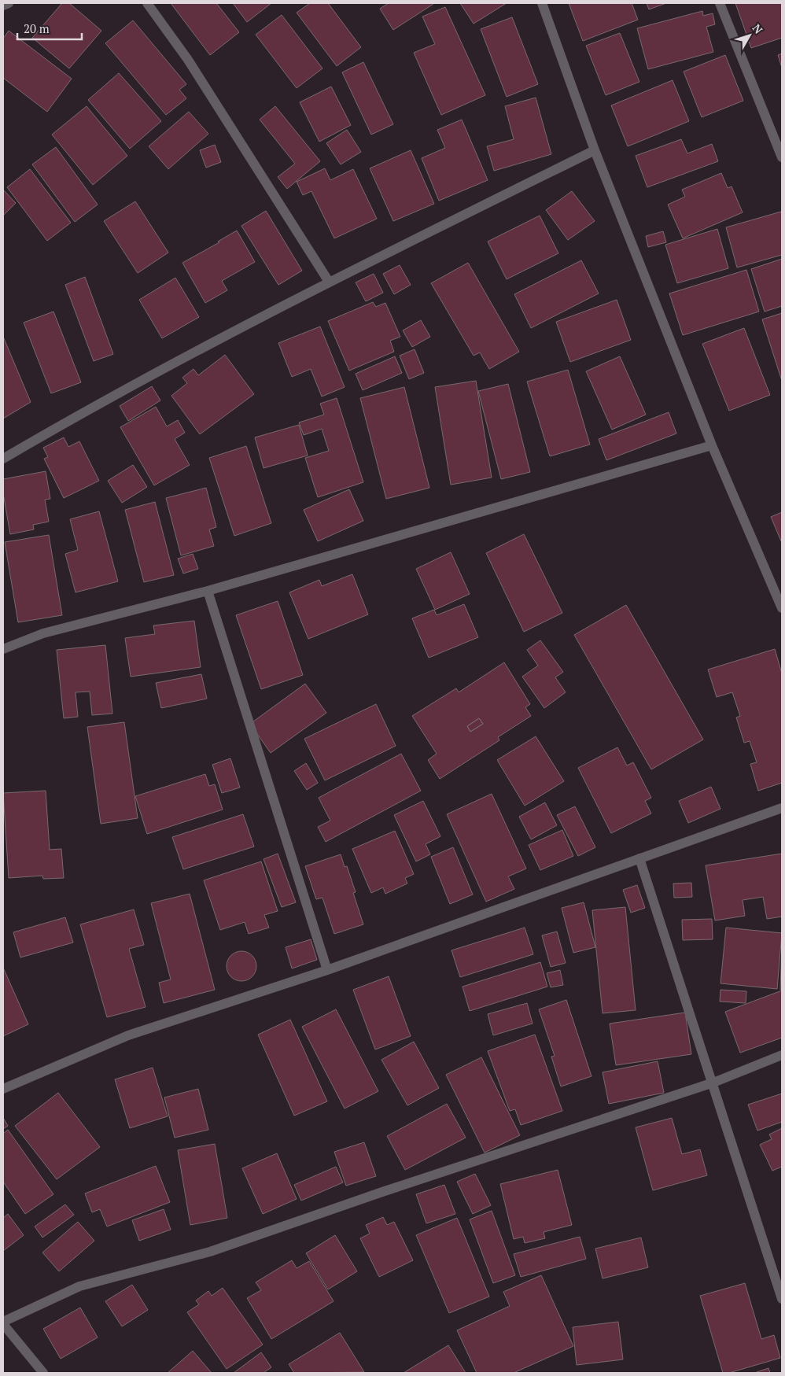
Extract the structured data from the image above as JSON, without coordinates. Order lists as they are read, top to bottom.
{
  "scale_bar": "20 m",
  "north": "top right"
}
